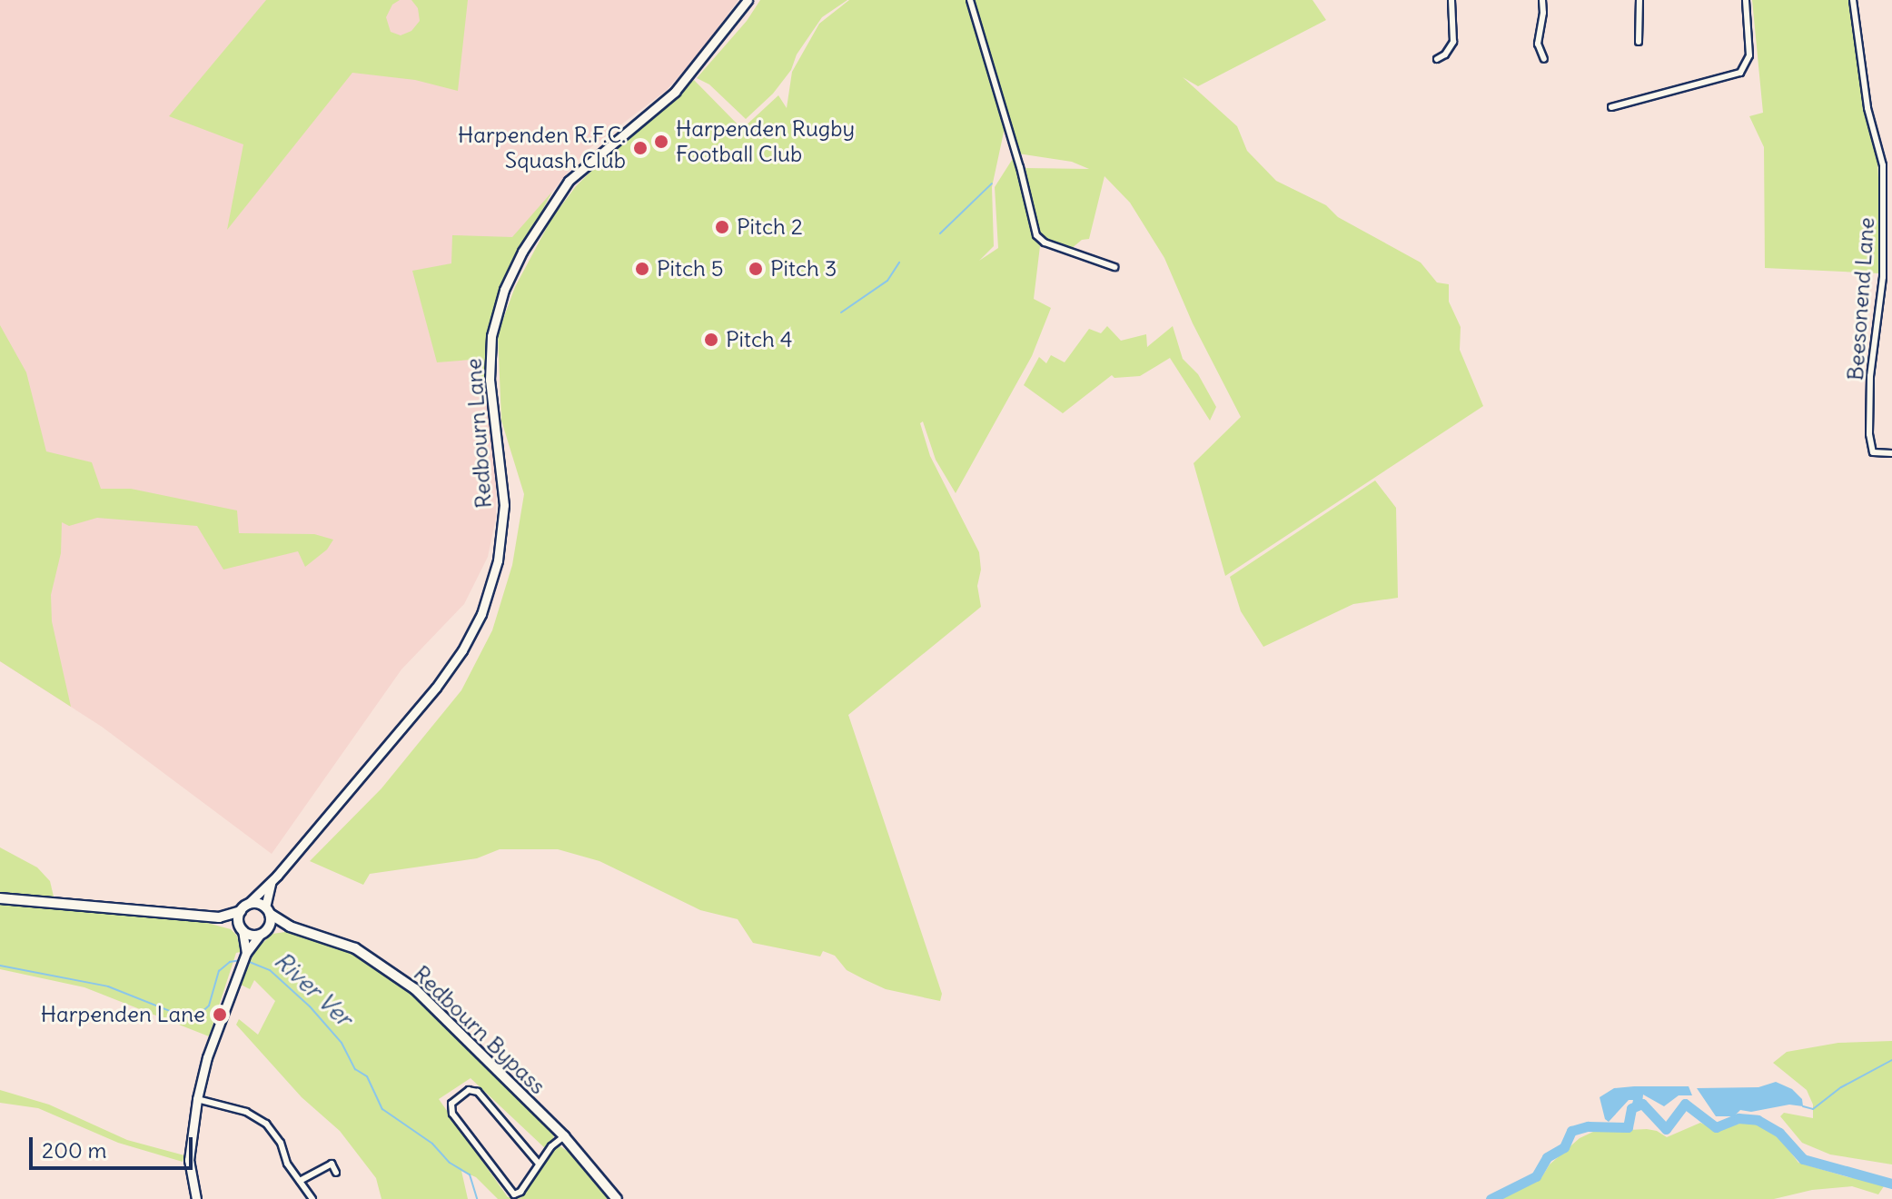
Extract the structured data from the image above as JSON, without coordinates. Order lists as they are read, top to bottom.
{
  "streets": {
    "main road": ["Redbourn Lane", "Redbourn Bypass"],
    "street": ["Beesonend Lane"]
  },
  "crossings": [
    ["Redbourn Lane", "Redbourn Bypass"]
  ],
  "water": ["River Ver"],
  "places": [
    "Harpenden Rugby Football Club",
    "Harpenden R.F.C. Squash Club",
    "Pitch 2",
    "Pitch 5",
    "Pitch 3",
    "Pitch 4",
    "Harpenden Lane"
  ],
  "scale_bar": "200 m"
}
